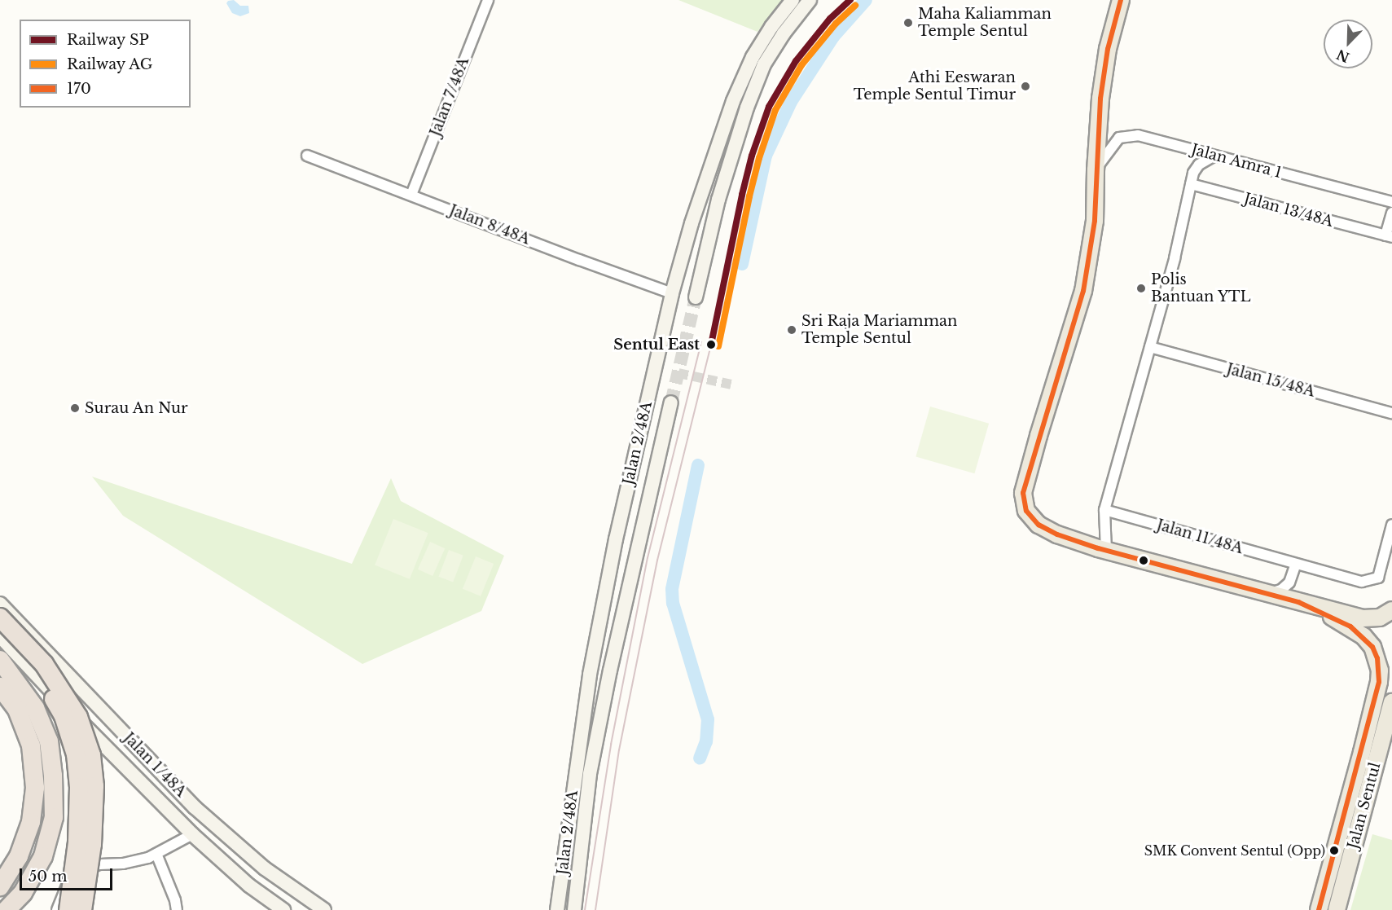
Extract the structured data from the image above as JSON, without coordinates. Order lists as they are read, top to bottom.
{
  "streets": {
    "main road": ["Jalan 2/48A", "Jalan 1/48A", "Jalan Sentul"],
    "street": [
      "Jalan 7/48A",
      "Jalan Amra 1",
      "Jalan 13/48A",
      "Jalan 8/48A",
      "Jalan 15/48A",
      "Jalan 11/48A"
    ]
  },
  "crossings": [
    ["Jalan 7/48A", "Jalan 8/48A"],
    ["Jalan 8/48A", "Jalan 2/48A"]
  ],
  "places": [
    "Maha Kaliamman Temple Sentul",
    "Athi Eeswaran Temple Sentul Timur",
    "Polis Bantuan YTL",
    "Sri Raja Mariamman Temple Sentul",
    "Sentul East",
    "Surau An Nur",
    "SMK Convent Sentul (Opp)"
  ],
  "lines": ["rail line SP", "transit line 170", "rail line AG"],
  "legend": ["Railway SP", "Railway AG", "170"],
  "scale_bar": "50 m",
  "north": "bottom left"
}
